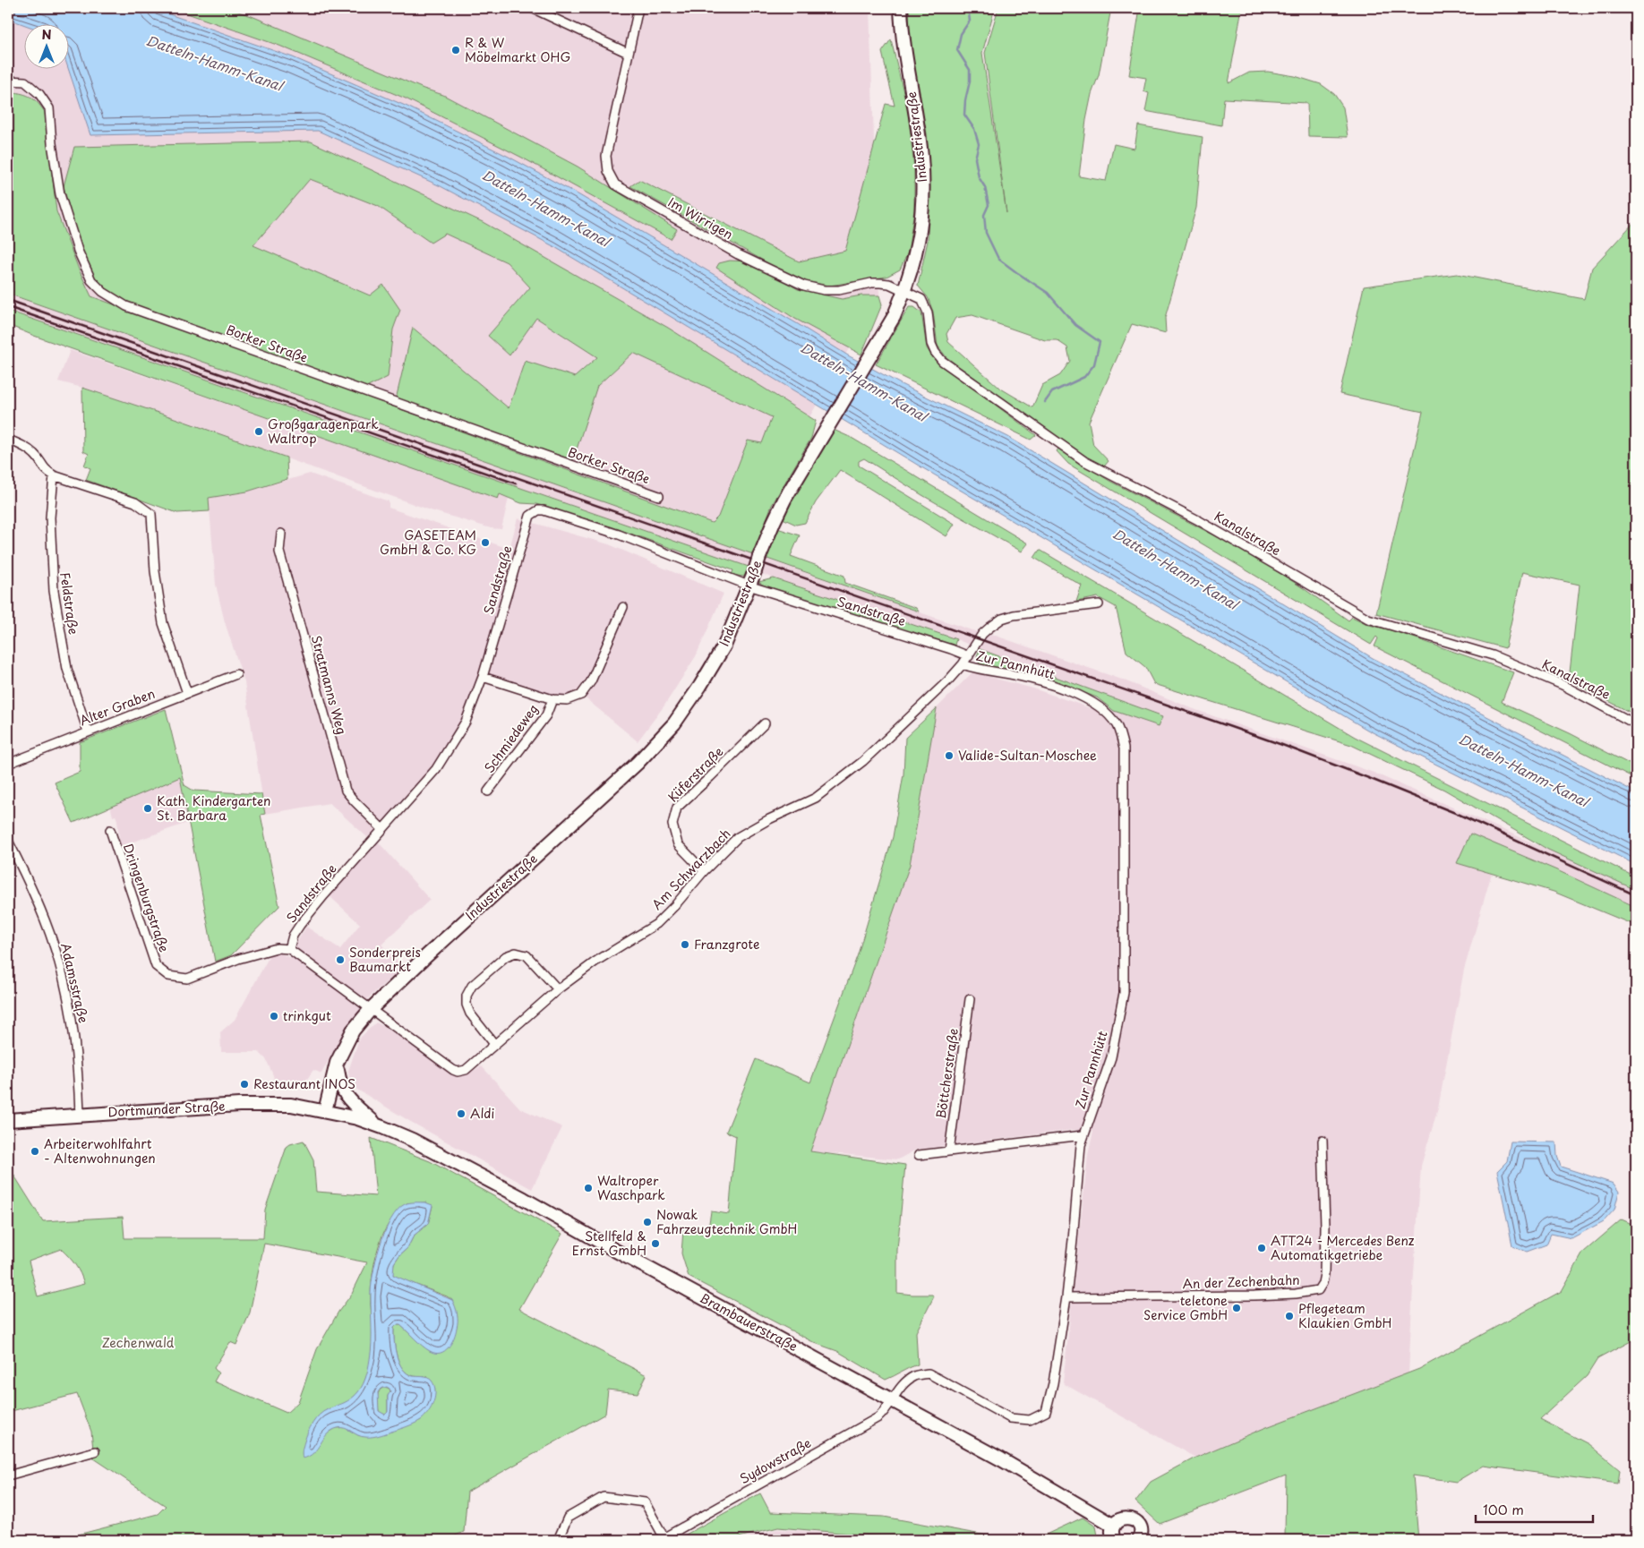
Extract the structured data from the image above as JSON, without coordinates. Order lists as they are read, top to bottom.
{
  "streets": {
    "main road": ["Industriestraße", "Dortmunder Straße", "Brambauerstraße"],
    "street": [
      "Im Wirrigen",
      "Borker Straße",
      "Kanalstraße",
      "Sandstraße",
      "Feldstraße",
      "Zur Pannhütt",
      "Stratmanns Weg",
      "Alter Graben",
      "Schmiedeweg",
      "Küferstraße",
      "Am Schwarzbach",
      "Dringenburgstraße",
      "Adamsstraße",
      "Böttcherstraße",
      "An der Zechenbahn",
      "Sydowstraße"
    ]
  },
  "crossings": [
    ["Industriestraße", "Im Wirrigen"],
    ["Industriestraße", "Kanalstraße"],
    ["Industriestraße", "Sandstraße"],
    ["Industriestraße", "Am Schwarzbach"],
    ["Industriestraße", "Dortmunder Straße"],
    ["Industriestraße", "Brambauerstraße"],
    ["Im Wirrigen", "Kanalstraße"],
    ["Sandstraße", "Stratmanns Weg"],
    ["Sandstraße", "Schmiedeweg"],
    ["Sandstraße", "Am Schwarzbach"],
    ["Sandstraße", "Dringenburgstraße"],
    ["Feldstraße", "Alter Graben"],
    ["Zur Pannhütt", "Am Schwarzbach"],
    ["Zur Pannhütt", "An der Zechenbahn"],
    ["Zur Pannhütt", "Brambauerstraße"],
    ["Zur Pannhütt", "Sydowstraße"],
    ["Küferstraße", "Am Schwarzbach"],
    ["Adamsstraße", "Dortmunder Straße"],
    ["Dortmunder Straße", "Brambauerstraße"],
    ["Brambauerstraße", "Sydowstraße"]
  ],
  "water": ["Datteln-Hamm-Kanal"],
  "parks": ["Zechenwald"],
  "places": [
    "R & W Möbelmarkt OHG",
    "Großgaragenpark Waltrop",
    "GASETEAM GmbH & Co. KG",
    "Valide-Sultan-Moschee",
    "Kath. Kindergarten St. Barbara",
    "Franzgrote",
    "Sonderpreis Baumarkt",
    "trinkgut",
    "Restaurant INOS",
    "Aldi",
    "Arbeiterwohlfahrt - Altenwohnungen",
    "Waltroper Waschpark",
    "Nowak Fahrzeugtechnik GmbH",
    "Stellfeld & Ernst GmbH",
    "ATT24 - Mercedes Benz Automatikgetriebe",
    "teletone Service GmbH",
    "Pflegeteam Klaukien GmbH"
  ],
  "scale_bar": "100 m",
  "north": "top"
}
